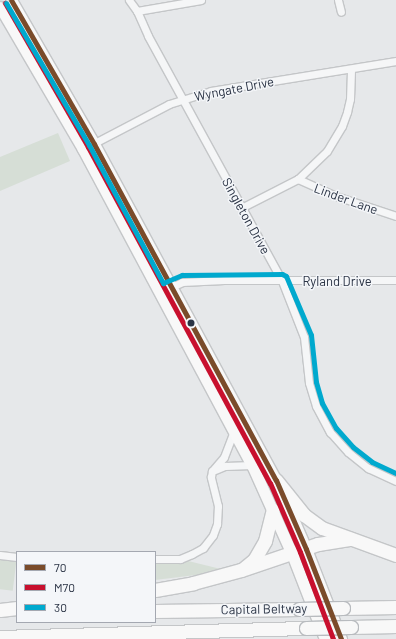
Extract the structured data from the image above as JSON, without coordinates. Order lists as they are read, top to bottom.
{
  "streets": {
    "highway": ["Capital Beltway"],
    "street": [
      "Wyngate Drive",
      "Linder Lane",
      "Singleton Drive",
      "Ryland Drive"
    ]
  },
  "crossings": [
    ["Wyngate Drive", "Singleton Drive"],
    ["Singleton Drive", "Ryland Drive"]
  ],
  "lines": ["transit line 70", "transit line M70", "transit line 30"],
  "legend": ["70", "M70", "30"]
}
